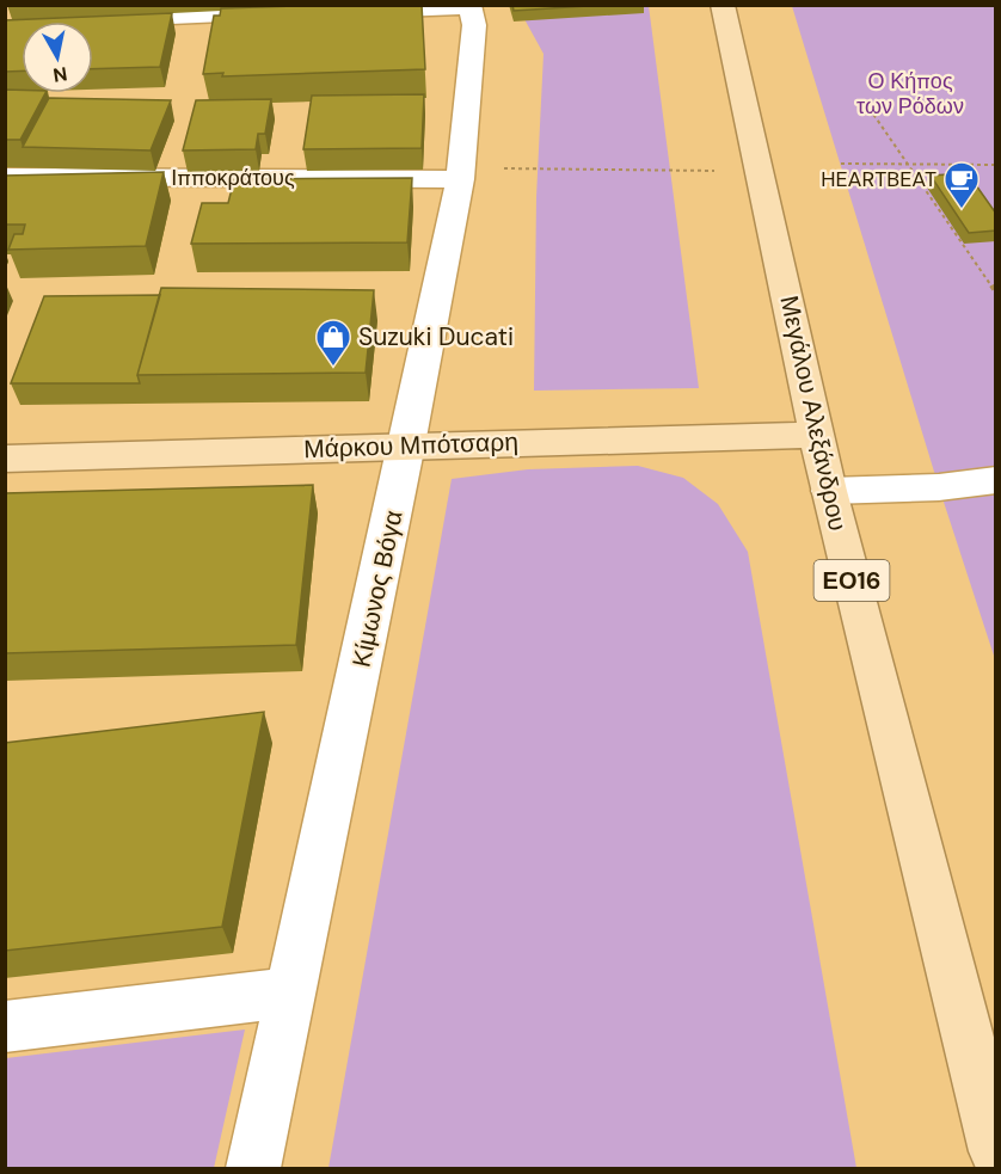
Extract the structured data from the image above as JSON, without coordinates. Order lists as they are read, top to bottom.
{
  "streets": {
    "main road": ["Μεγάλου Αλεξάνδρου", "Μάρκου Μπότσαρη", "ΕΟ16"],
    "street": ["Ιπποκράτους", "Κίμωνος Βόγα"]
  },
  "crossings": [
    ["Ιπποκράτους", "Κίμωνος Βόγα"],
    ["Μεγάλου Αλεξάνδρου", "Μάρκου Μπότσαρη"],
    ["Μάρκου Μπότσαρη", "Κίμωνος Βόγα"]
  ],
  "parks": ["Ο Κήπος των Ρόδων"],
  "places": {
    "cafe": ["HEARTBEAT"],
    "shop": ["Suzuki Ducati"]
  },
  "north": "bottom"
}
